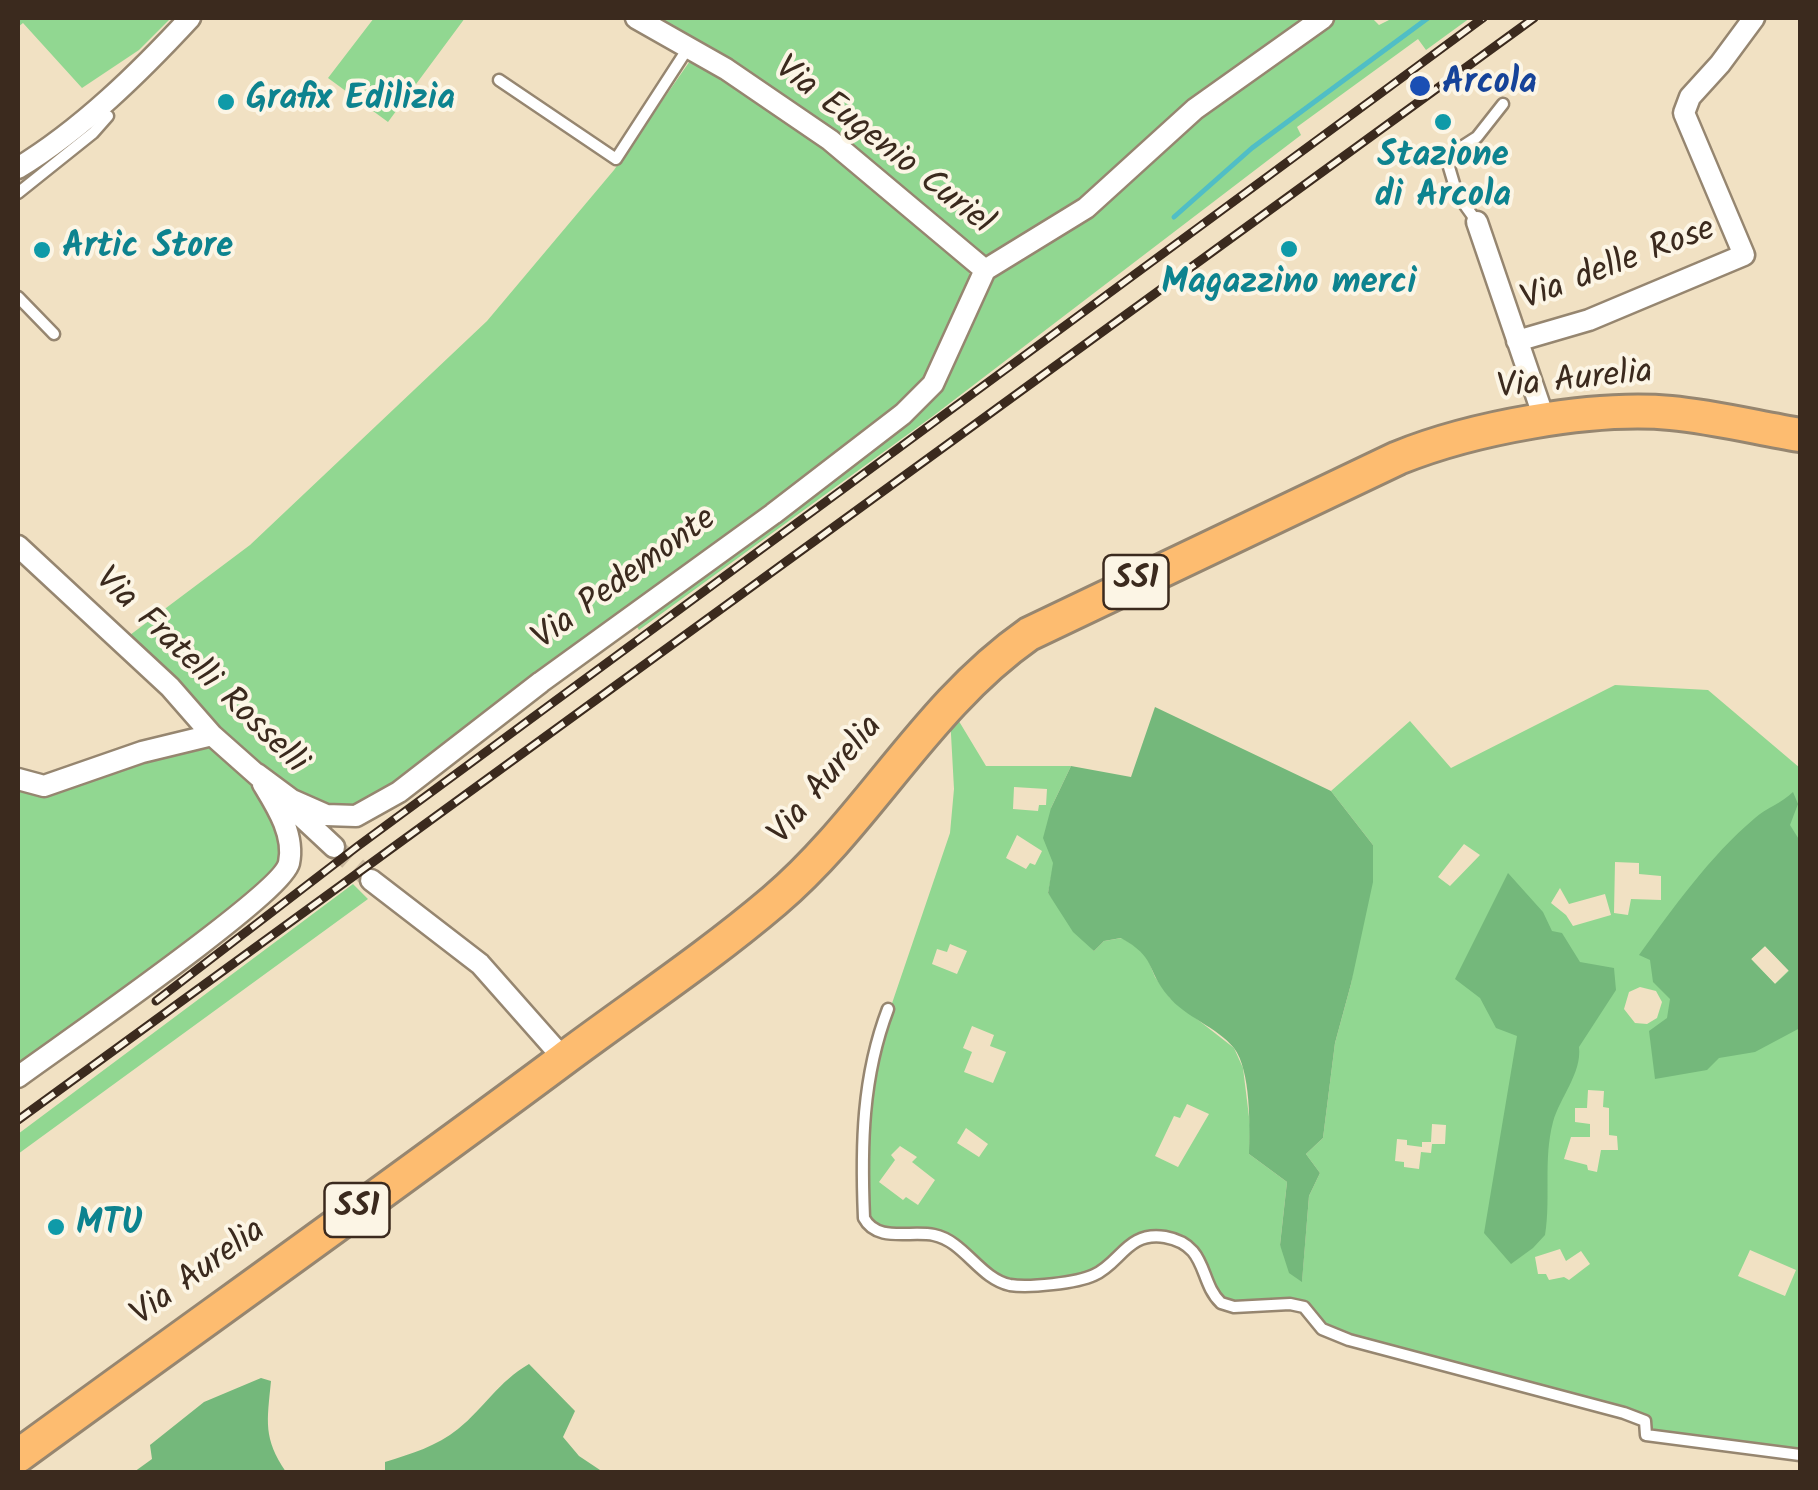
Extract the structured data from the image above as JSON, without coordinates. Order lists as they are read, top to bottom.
{
  "streets": {
    "main road": ["Via Aurelia", "SS1"],
    "street": [
      "Via Eugenio Curiel",
      "Via delle Rose",
      "Via Pedemonte",
      "Via Fratelli Rosselli"
    ]
  },
  "crossings": [
    ["Via Eugenio Curiel", "Via Pedemonte"],
    ["Via Pedemonte", "Via Fratelli Rosselli"]
  ],
  "places": [
    "Arcola",
    "Grafix Edilizia",
    "Stazione di Arcola",
    "Magazzino merci",
    "Artic Store",
    "MTU"
  ]
}
